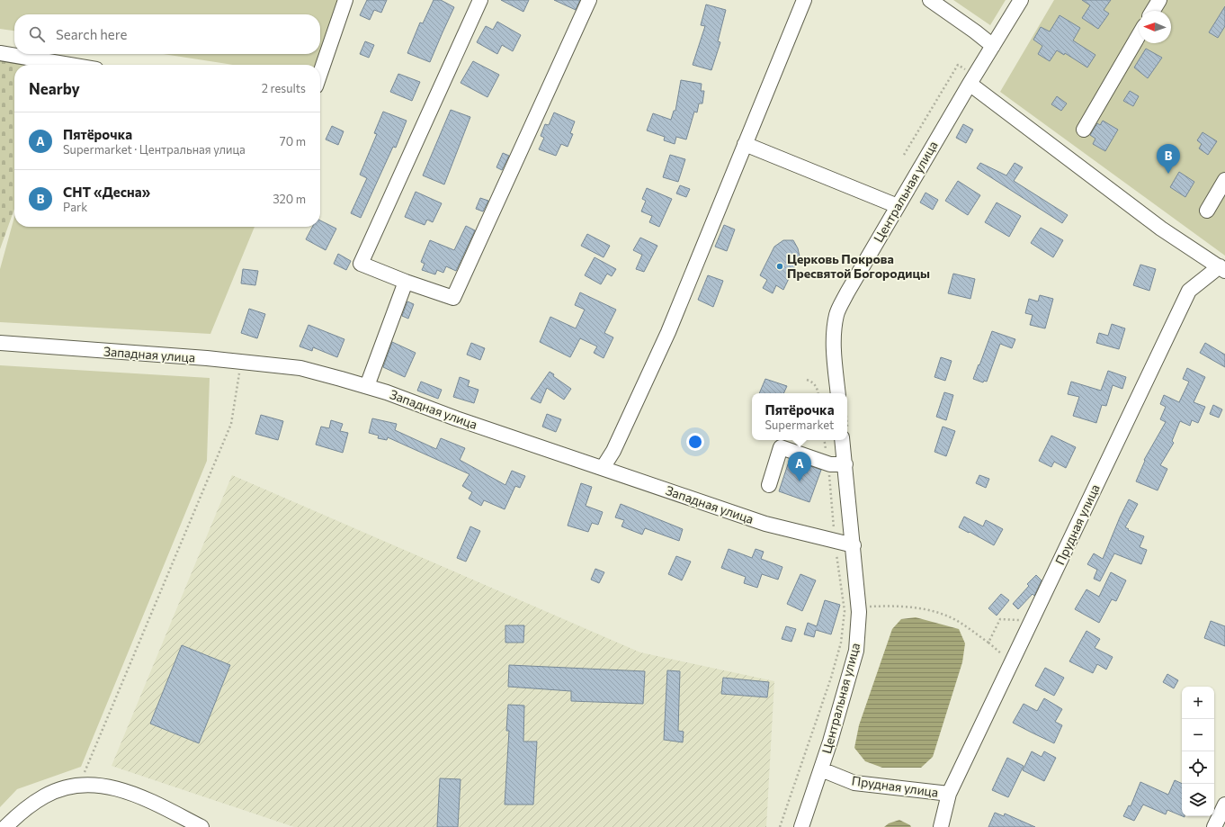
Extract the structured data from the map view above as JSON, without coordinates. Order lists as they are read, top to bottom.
{
  "streets": {
    "street": ["Центральная улица", "Западная улица", "Прудная улица"]
  },
  "crossings": [
    ["Центральная улица", "Западная улица"],
    ["Центральная улица", "Прудная улица"]
  ],
  "places": ["Церковь Покрова Пресвятой Богородицы"],
  "north": "left",
  "page": {
    "search": "Search here",
    "heading": ["Nearby", "2 results"],
    "list": [
      {
        "mark": "A",
        "name": "Пятёрочка",
        "note": "Supermarket · Центральная улица",
        "value": "70 m"
      },
      {
        "mark": "B",
        "name": "СНТ «Десна»",
        "note": "Park",
        "value": "320 m"
      }
    ],
    "pins": ["B", "A"],
    "popup": ["Пятёрочка", "Supermarket"],
    "map_buttons": ["+", "−"]
  }
}
